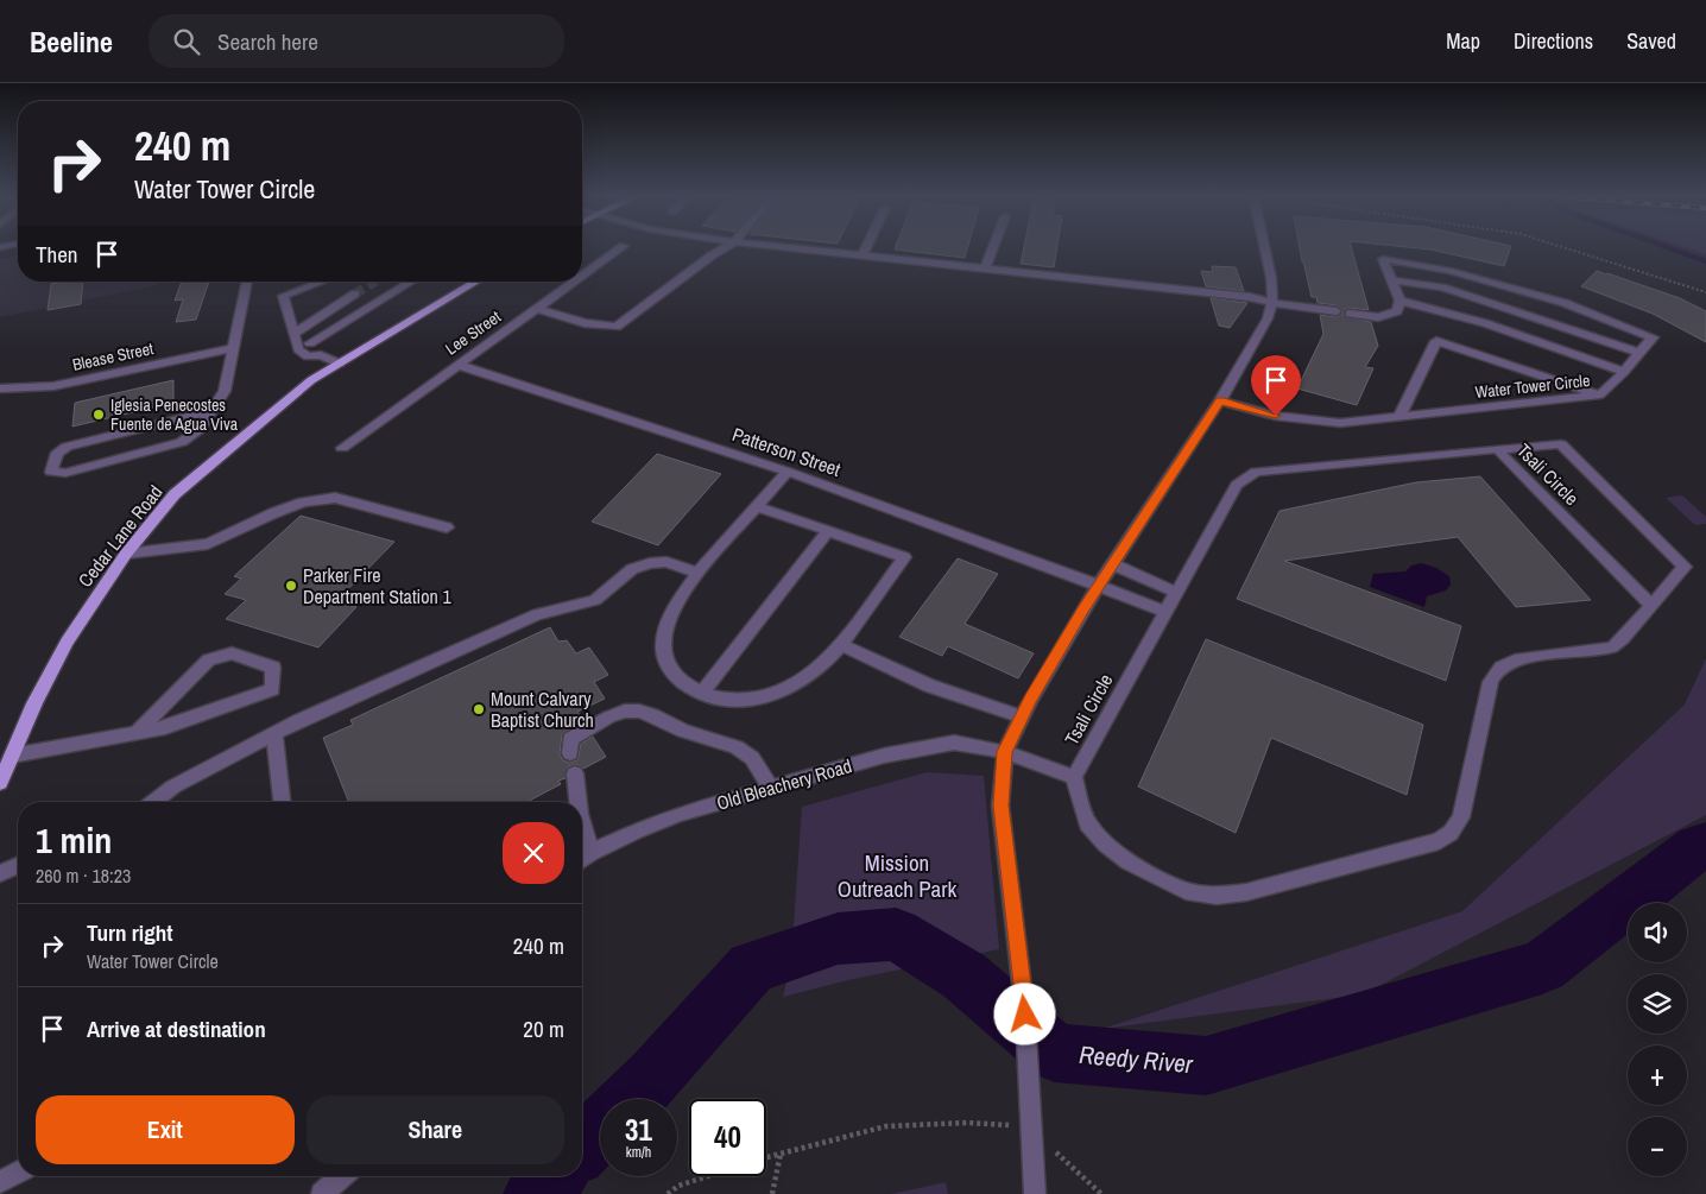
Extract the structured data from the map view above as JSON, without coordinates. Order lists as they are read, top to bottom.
{
  "streets": {
    "main road": ["Cedar Lane Road"],
    "street": [
      "Lee Street",
      "Blease Street",
      "Water Tower Circle",
      "Patterson Street",
      "Tsali Circle",
      "Old Bleachery Road"
    ]
  },
  "crossings": [
    ["Lee Street", "Patterson Street"],
    ["Patterson Street", "Tsali Circle"],
    ["Tsali Circle", "Old Bleachery Road"]
  ],
  "water": ["Reedy River"],
  "parks": ["Mission Outreach Park"],
  "places": ["Iglesia Penecostes Fuente de Agua Viva", "Parker Fire Department Station 1", "Mount Calvary Baptist Church"],
  "page": {
    "header": "Beeline",
    "search": "Search here",
    "nav": ["Map", "Directions", "Saved"],
    "turn": ["240 m", "Water Tower Circle"],
    "then": "Then",
    "heading": ["1 min", "260 m · 18:23"],
    "map_buttons": ["+", "−"],
    "list": [
      {
        "name": "Turn right",
        "note": "Water Tower Circle",
        "value": "240 m"
      },
      {
        "name": "Arrive at destination",
        "value": "20 m"
      }
    ],
    "buttons": ["Exit", "Share"],
    "speed": "31 km/h",
    "limit": "40"
  }
}
